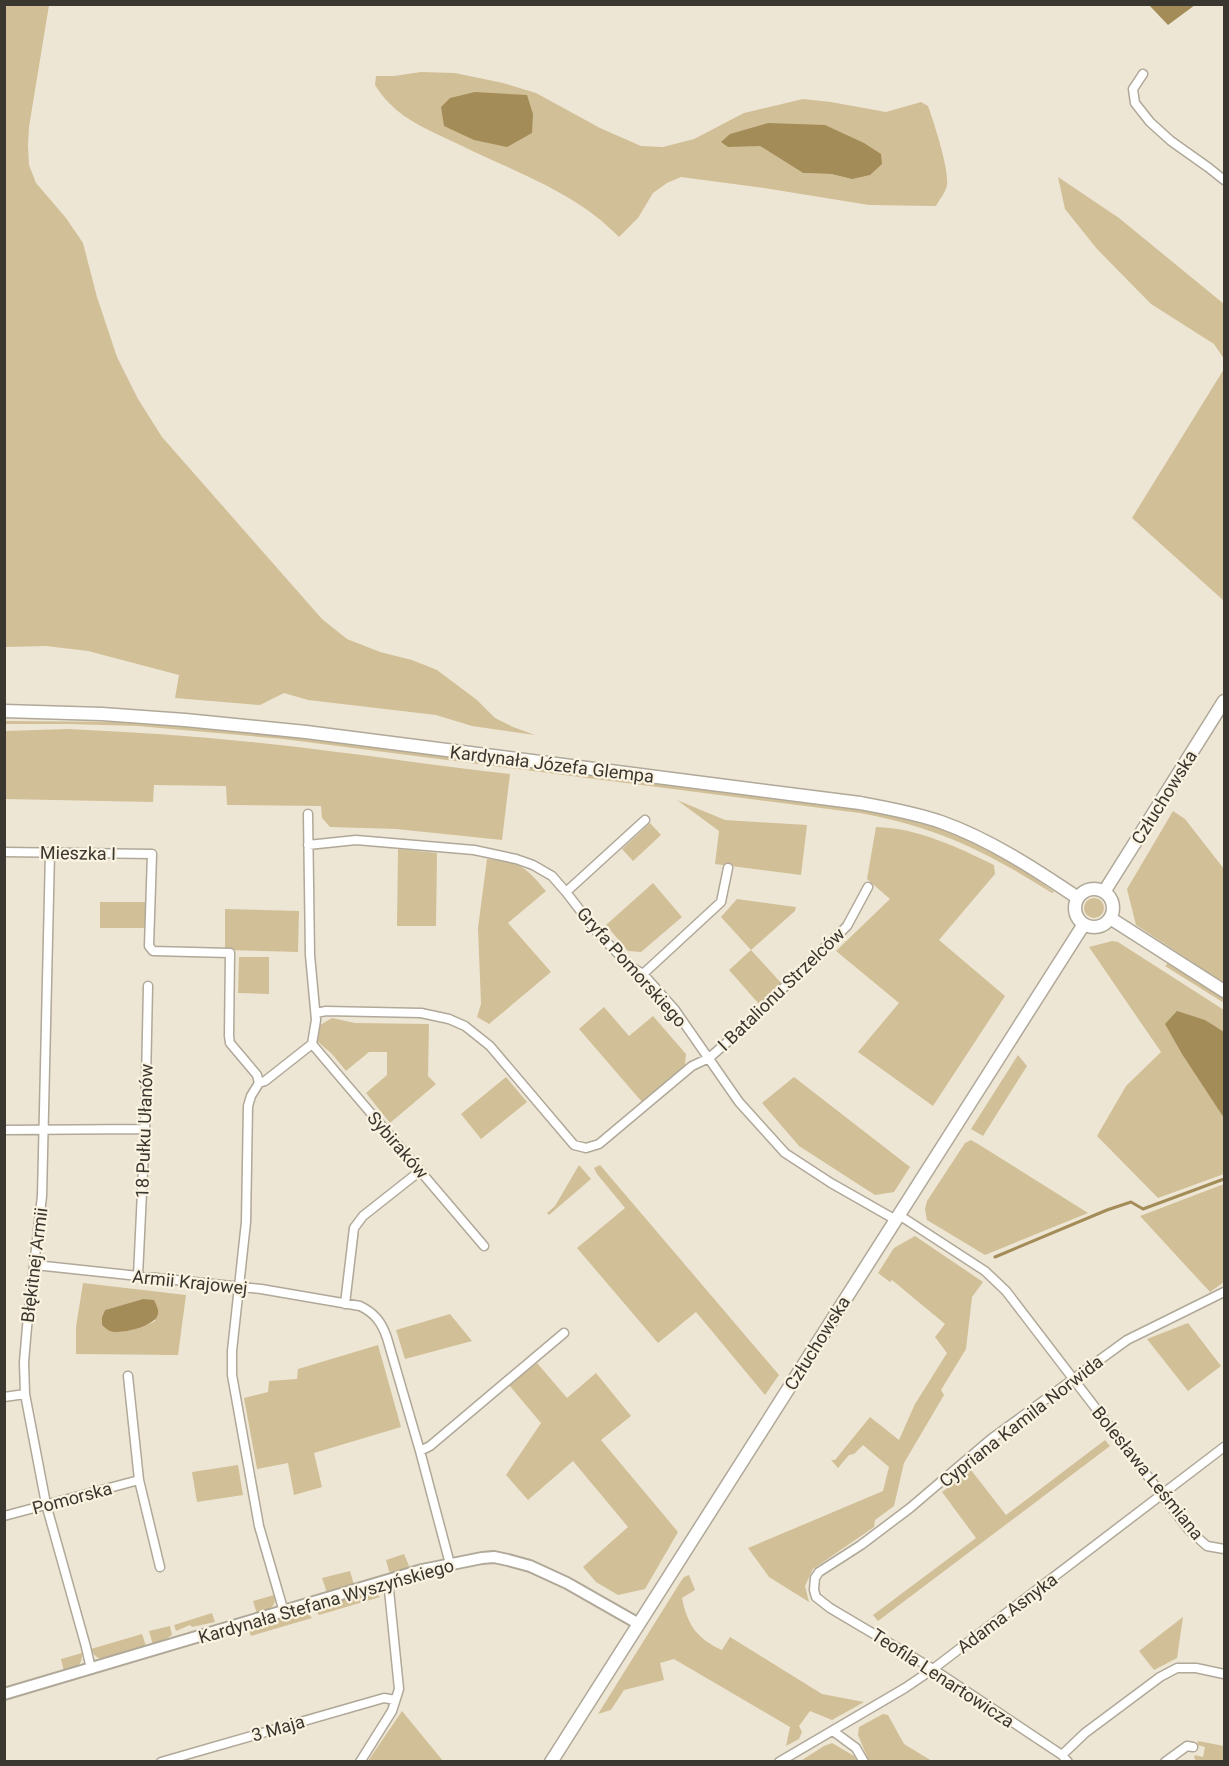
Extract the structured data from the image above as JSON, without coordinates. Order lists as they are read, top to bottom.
{
  "streets": {
    "main road": ["Kardynała Józefa Glempa", "Człuchowska"],
    "street": [
      "Mieszka I",
      "Gryfa Pomorskiego",
      "I Batalionu Strzelców",
      "18 Pułku Ułanów",
      "Sybiraków",
      "Błękitnej Armii",
      "Armii Krajowej",
      "Cypriana Kamila Norwida",
      "Bolesława Leśmiana",
      "Pomorska",
      "Kardynała Stefana Wyszyńskiego",
      "Adama Asnyka",
      "Teofila Lenartowicza",
      "3 Maja"
    ]
  },
  "crossings": [
    ["Kardynała Józefa Glempa", "Człuchowska"],
    ["Człuchowska", "Gryfa Pomorskiego"],
    ["Człuchowska", "Bolesława Leśmiana"],
    ["Człuchowska", "Kardynała Stefana Wyszyńskiego"],
    ["Mieszka I", "Błękitnej Armii"],
    ["Gryfa Pomorskiego", "I Batalionu Strzelców"],
    ["Gryfa Pomorskiego", "Bolesława Leśmiana"],
    ["18 Pułku Ułanów", "Armii Krajowej"],
    ["Błękitnej Armii", "Armii Krajowej"],
    ["Błękitnej Armii", "Pomorska"],
    ["Błękitnej Armii", "Kardynała Stefana Wyszyńskiego"],
    ["Armii Krajowej", "Kardynała Stefana Wyszyńskiego"],
    ["Cypriana Kamila Norwida", "Bolesława Leśmiana"],
    ["Cypriana Kamila Norwida", "Teofila Lenartowicza"],
    ["Bolesława Leśmiana", "Adama Asnyka"],
    ["Adama Asnyka", "Teofila Lenartowicza"]
  ]
}
